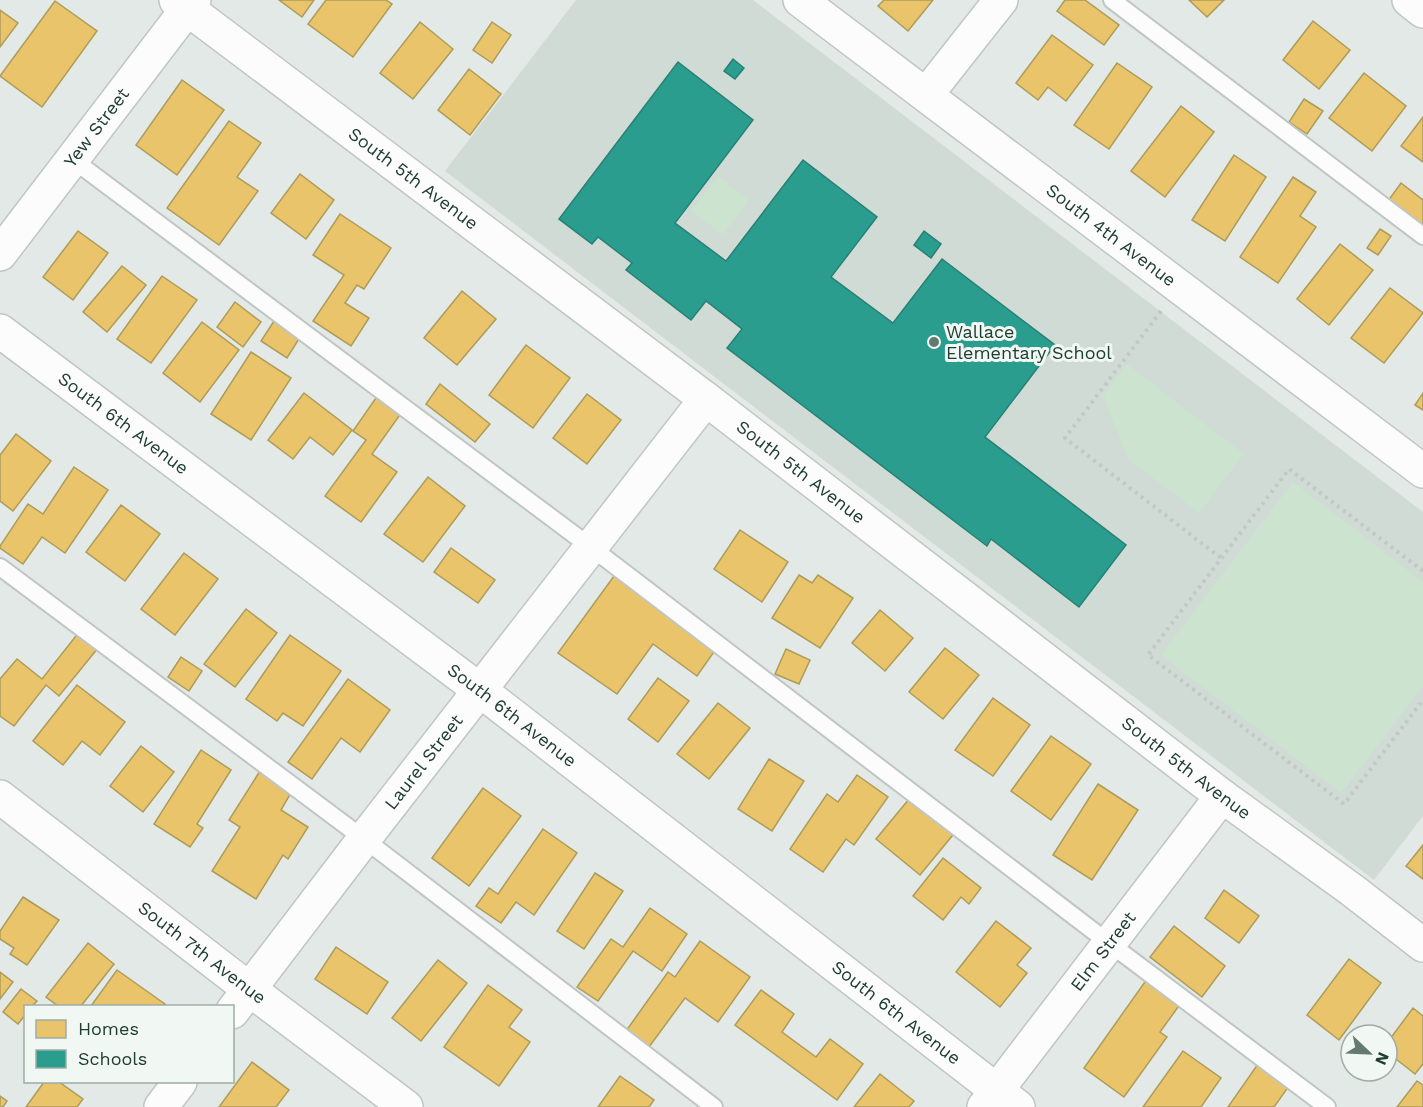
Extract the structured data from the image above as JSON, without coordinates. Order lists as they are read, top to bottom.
{
  "streets": {
    "street": [
      "Yew Street",
      "South 5th Avenue",
      "South 4th Avenue",
      "South 6th Avenue",
      "Laurel Street",
      "Elm Street",
      "South 7th Avenue"
    ]
  },
  "crossings": [
    ["Yew Street", "South 5th Avenue"],
    ["South 5th Avenue", "Laurel Street"],
    ["South 5th Avenue", "Elm Street"],
    ["South 6th Avenue", "Laurel Street"],
    ["South 6th Avenue", "Elm Street"],
    ["Laurel Street", "South 7th Avenue"]
  ],
  "places": ["Wallace Elementary School"],
  "legend": ["Homes", "Schools"],
  "north": "bottom right"
}
